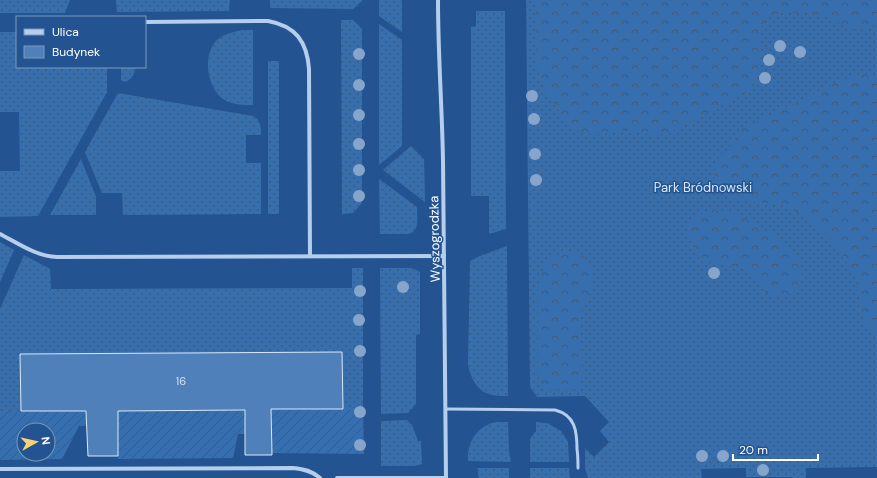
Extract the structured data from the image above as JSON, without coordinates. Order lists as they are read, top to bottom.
{
  "streets": {
    "street": ["Wyszogrodzka"]
  },
  "parks": ["Park Bródnowski"],
  "house_numbers": ["16"],
  "legend": ["Ulica", "Budynek"],
  "scale_bar": "20 m",
  "north": "right"
}
